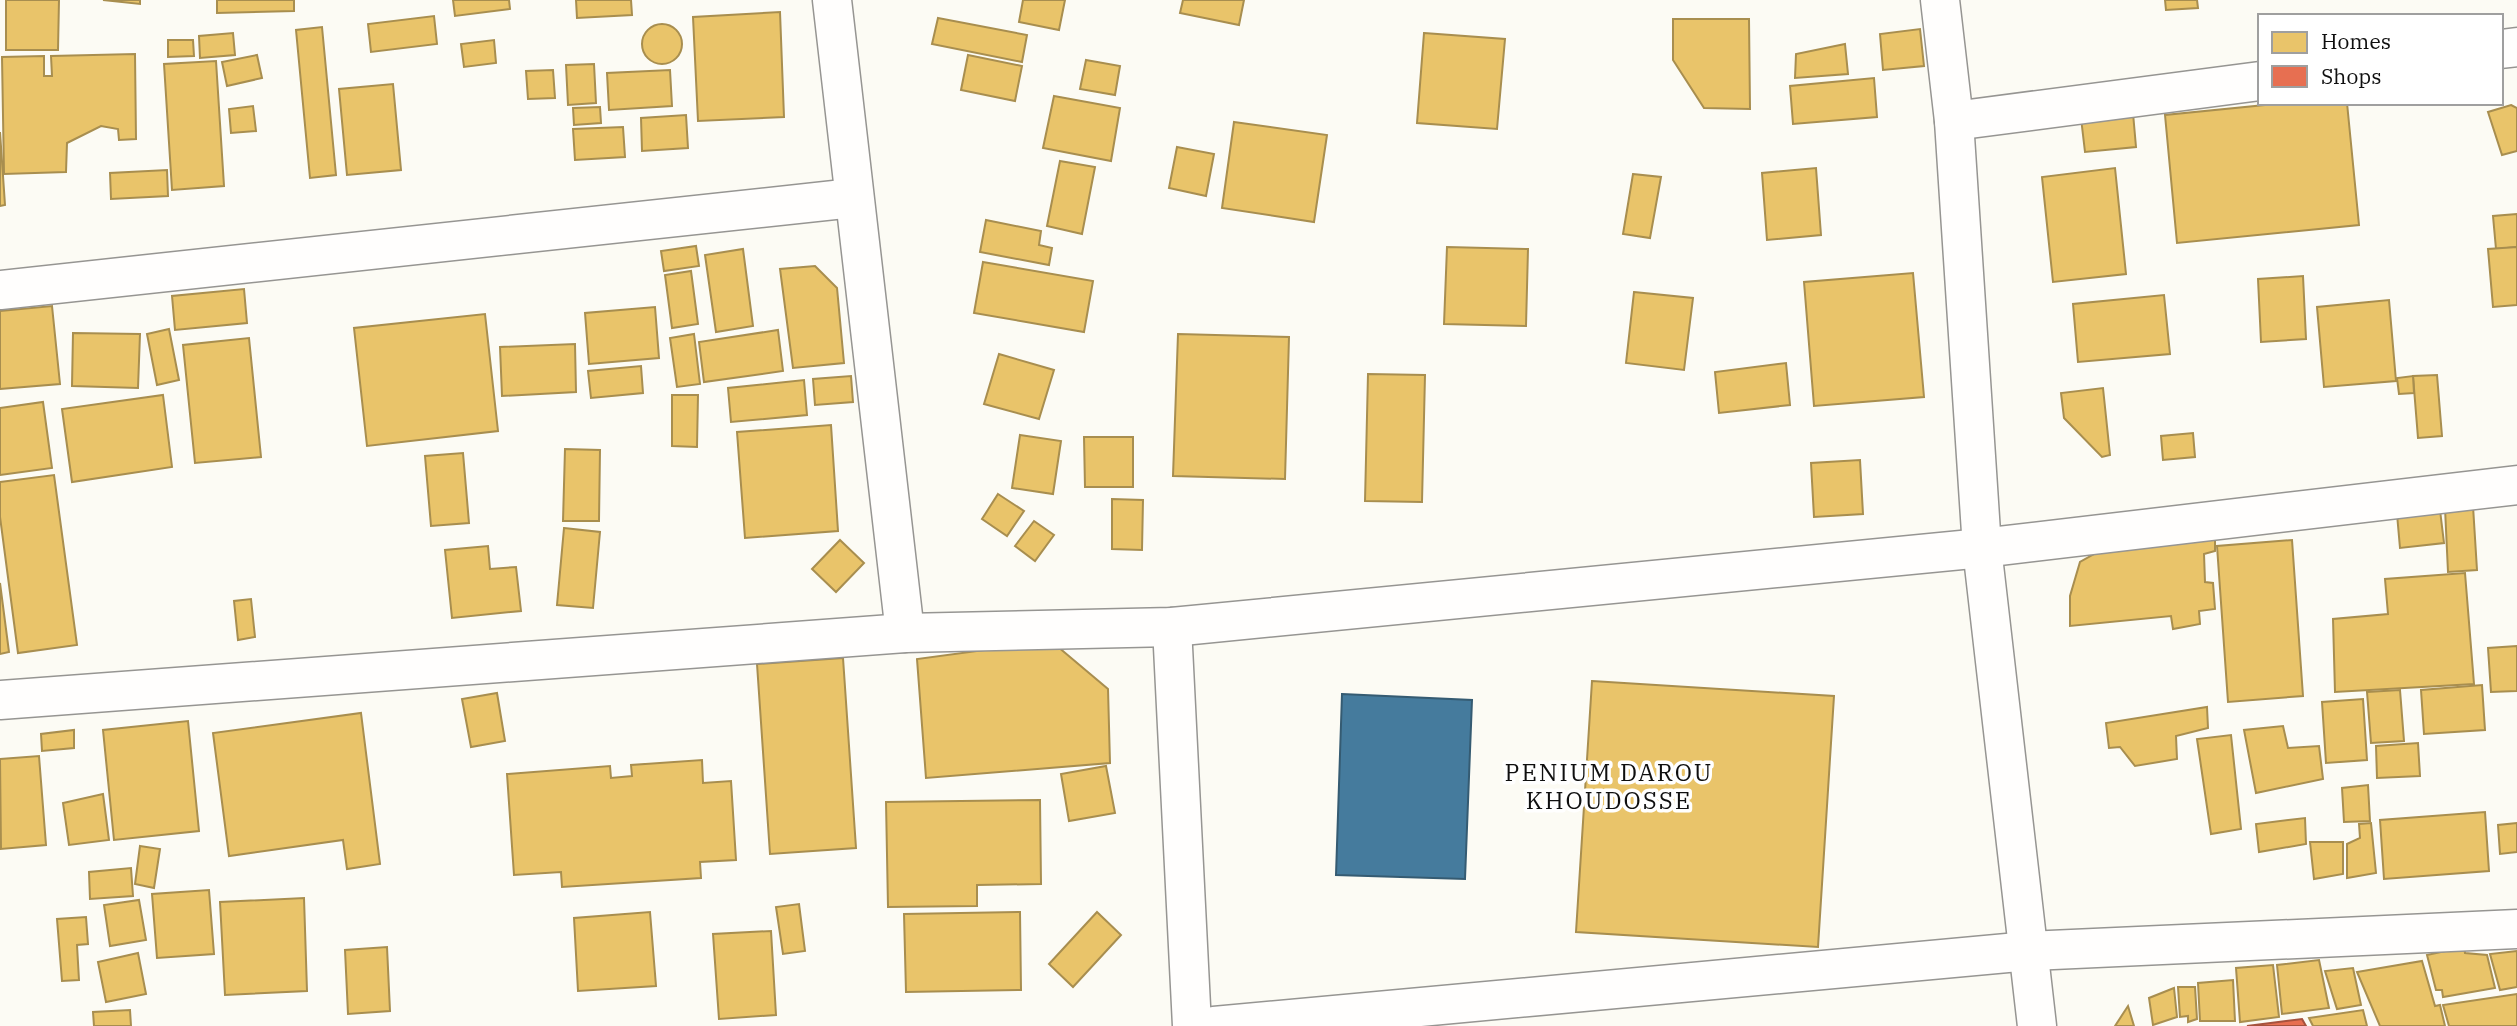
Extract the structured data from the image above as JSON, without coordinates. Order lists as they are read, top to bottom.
{
  "districts": ["PENIUM DAROU KHOUDOSSE"],
  "legend": ["Homes", "Shops"]
}
